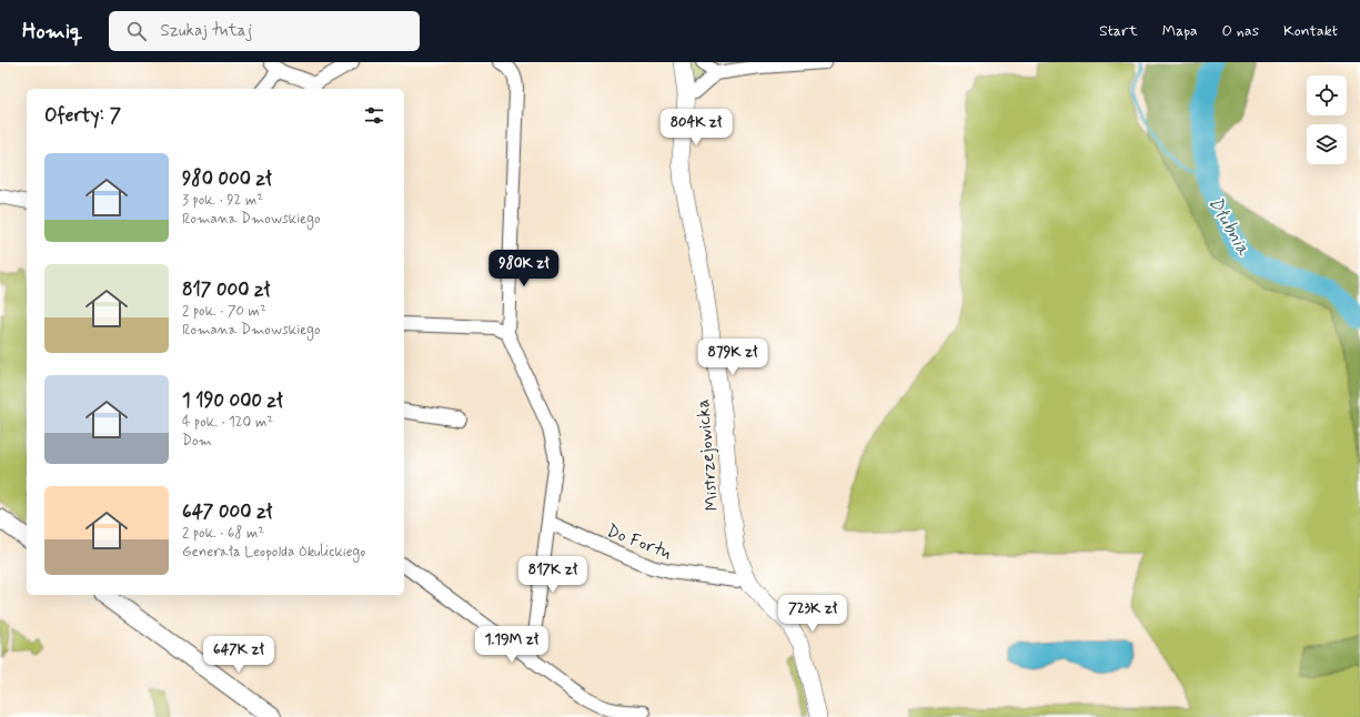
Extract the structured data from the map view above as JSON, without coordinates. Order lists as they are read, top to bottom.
{
  "streets": {
    "street": ["Mistrzejowicka", "Do Fortu"]
  },
  "crossings": [
    ["Mistrzejowicka", "Do Fortu"]
  ],
  "water": ["Dłubnia"],
  "page": {
    "header": "Homiq",
    "search": "Szukaj tutaj",
    "nav": [
      "Start",
      "Mapa",
      "O nas",
      "Kontakt"
    ],
    "heading": "Oferty: 7",
    "price": [
      "804K zł",
      "980K zł",
      "879K zł",
      "817K zł",
      "723K zł",
      "1.19M zł",
      "647K zł"
    ],
    "list": [
      {
        "name": "980 000 zł",
        "note": "3 pok. · 92 m² · Romana Dmowskiego"
      },
      {
        "name": "817 000 zł",
        "note": "2 pok. · 70 m² · Romana Dmowskiego"
      },
      {
        "name": "1 190 000 zł",
        "note": "4 pok. · 120 m² · Dom"
      },
      {
        "name": "647 000 zł",
        "note": "2 pok. · 68 m² · Generała Leopolda Okulickiego"
      }
    ]
  }
}
